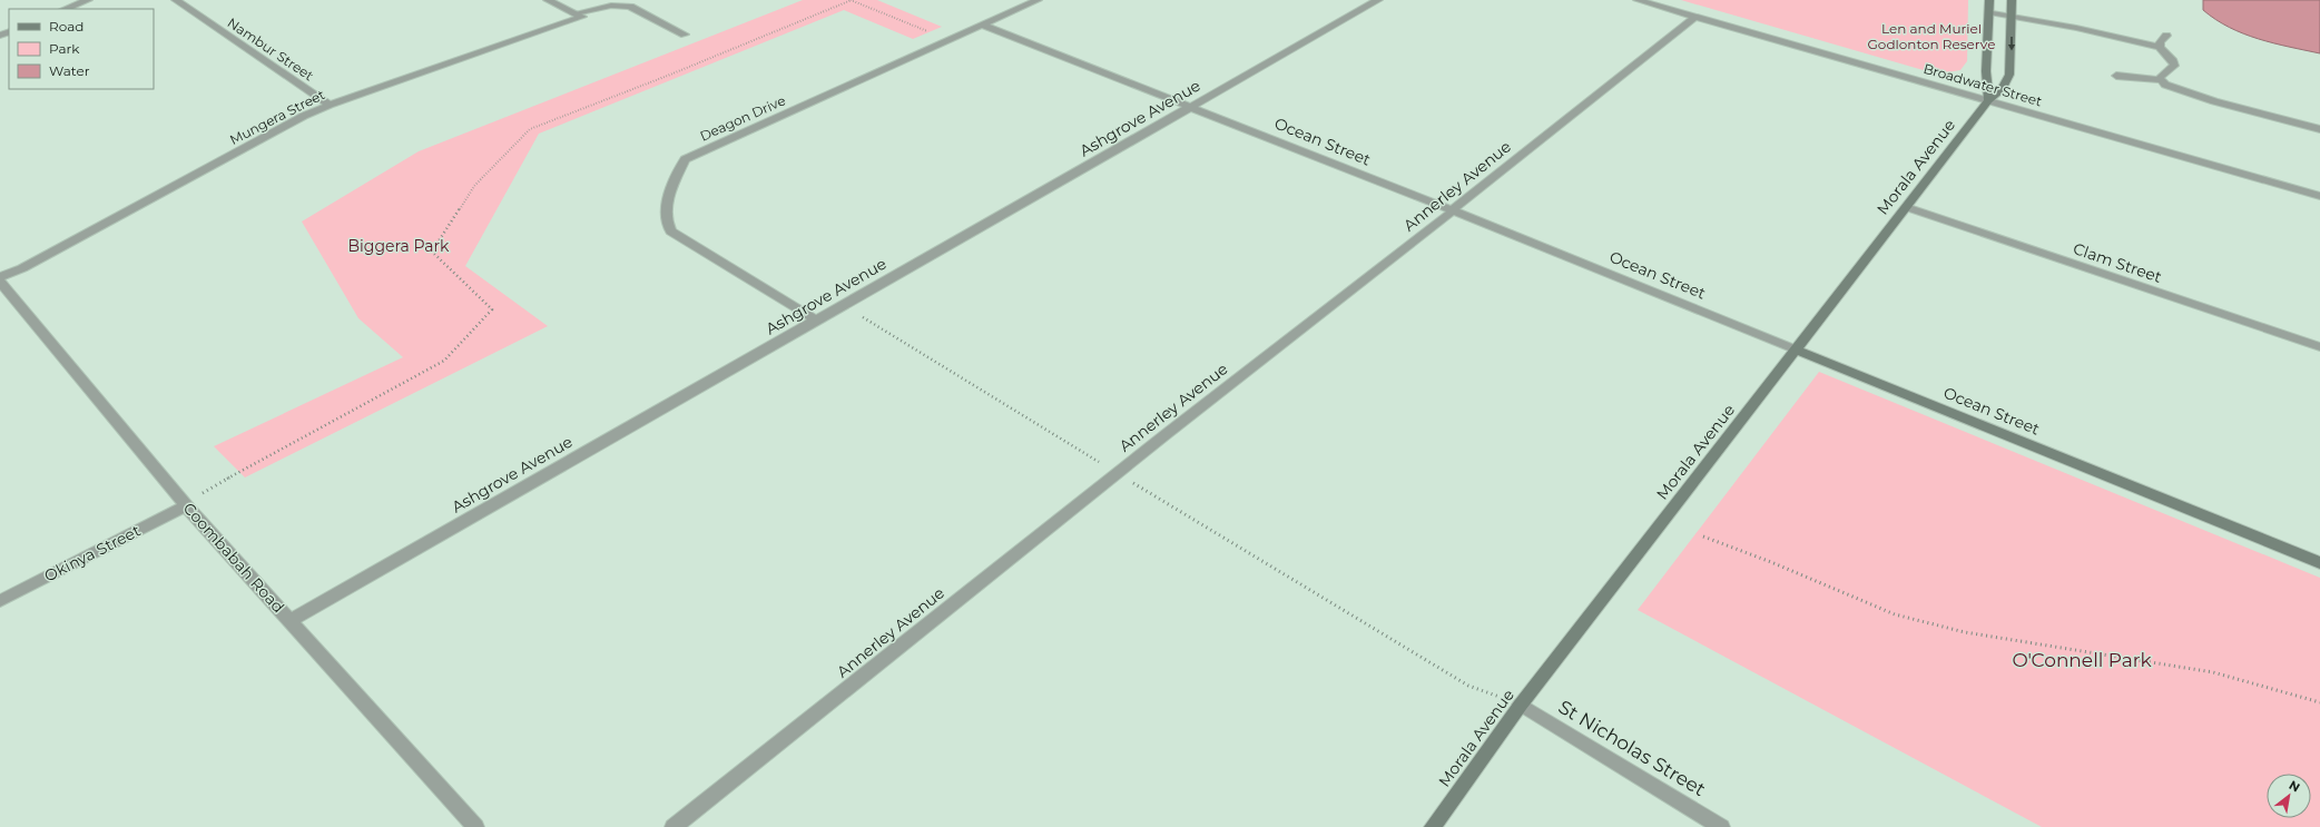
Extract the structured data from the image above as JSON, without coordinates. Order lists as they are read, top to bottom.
{
  "streets": {
    "main road": ["Ocean Street", "Morala Avenue"],
    "street": [
      "Nambur Street",
      "Broadwater Street",
      "Mungera Street",
      "Deagon Drive",
      "Ashgrove Avenue",
      "Annerley Avenue",
      "Clam Street",
      "Okinya Street",
      "Coombabah Road",
      "St Nicholas Street"
    ]
  },
  "crossings": [
    ["Nambur Street", "Mungera Street"],
    ["Broadwater Street", "Morala Avenue"],
    ["Broadwater Street", "Annerley Avenue"],
    ["Deagon Drive", "Ashgrove Avenue"],
    ["Deagon Drive", "Ocean Street"],
    ["Ashgrove Avenue", "Ocean Street"],
    ["Ashgrove Avenue", "Coombabah Road"],
    ["Ocean Street", "Morala Avenue"],
    ["Ocean Street", "Annerley Avenue"],
    ["Morala Avenue", "Clam Street"],
    ["Morala Avenue", "St Nicholas Street"],
    ["Okinya Street", "Coombabah Road"]
  ],
  "parks": ["Len and Muriel Godlonton Reserve", "Biggera Park", "O'Connell Park"],
  "legend": ["Road", "Park", "Water"],
  "north": "top right"
}
